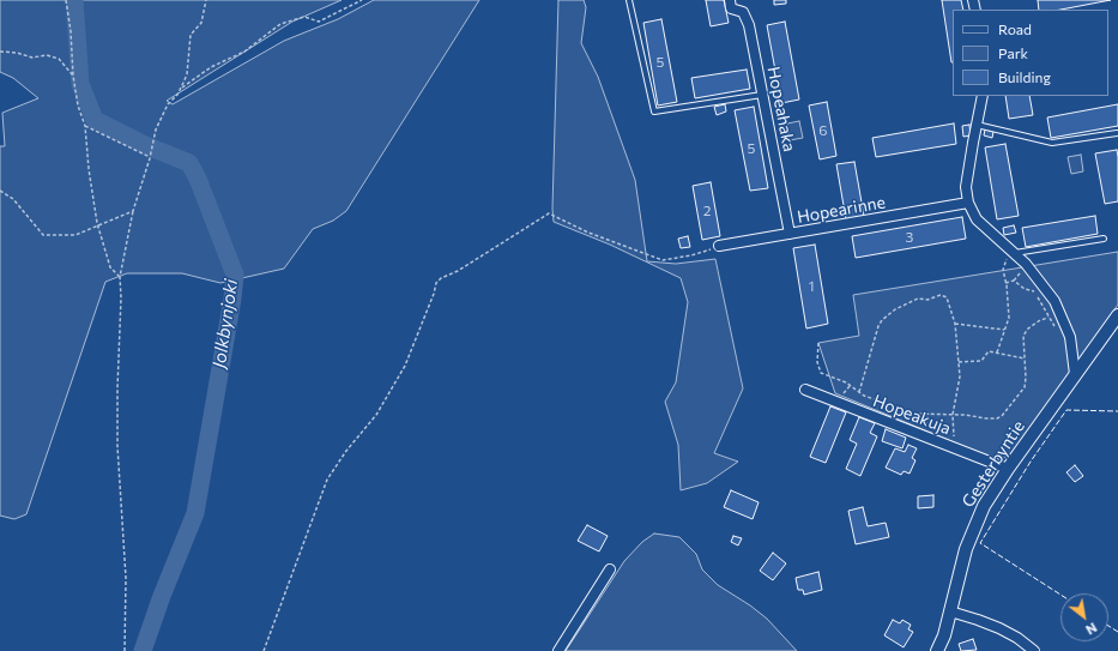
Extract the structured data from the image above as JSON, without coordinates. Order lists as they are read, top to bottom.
{
  "streets": {
    "street": [
      "Hopeahaka",
      "Hopearinne",
      "Hopeakuja",
      "Gesterbyntie"
    ]
  },
  "crossings": [
    ["Hopeahaka", "Hopearinne"],
    ["Hopeakuja", "Gesterbyntie"]
  ],
  "water": ["Jolkbynjoki"],
  "house_numbers": [
    "5",
    "6",
    "5",
    "2",
    "3",
    "1"
  ],
  "legend": ["Road", "Park", "Building"],
  "north": "bottom right"
}
